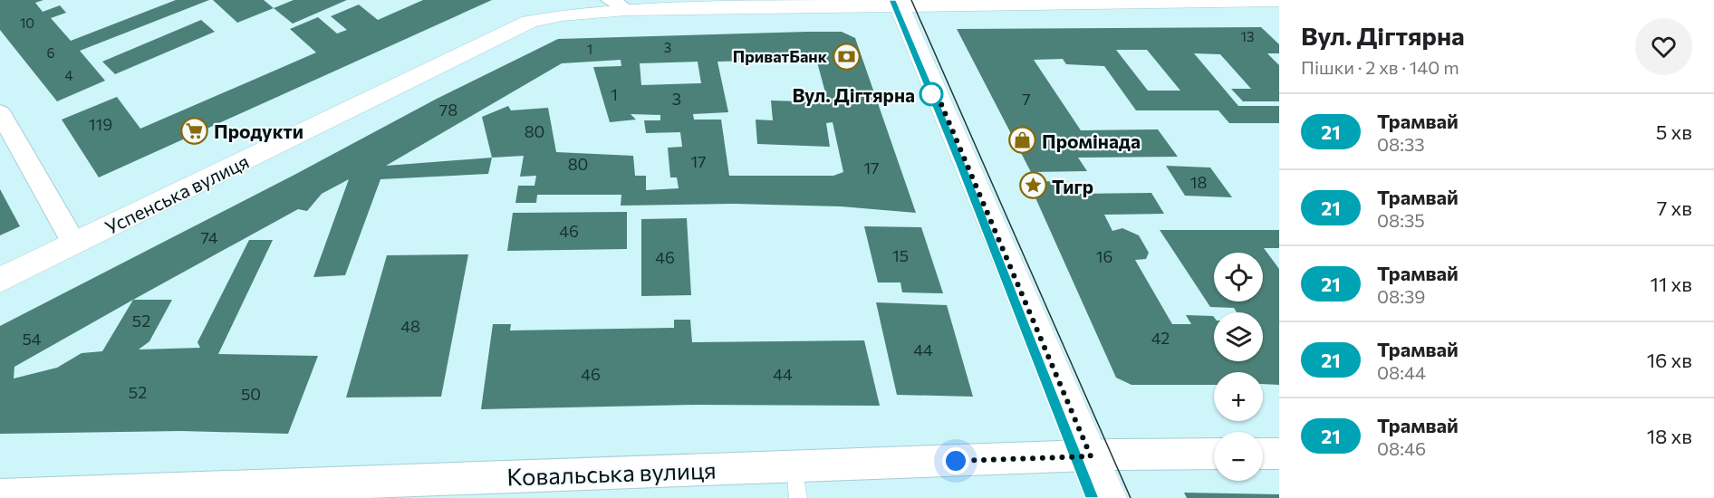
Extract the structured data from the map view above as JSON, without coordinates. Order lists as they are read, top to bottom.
{
  "streets": {
    "street": ["Успенська вулиця", "Ковальська вулиця"]
  },
  "places": {
    "bank": ["ПриватБанк"],
    "other": ["Вул. Дігтярна"],
    "supermarket": ["Продукти"],
    "shop": ["Промінада"],
    "place": ["Тигр"]
  },
  "lines": ["tram line 21"],
  "house_numbers": [
    "10",
    "13",
    "3",
    "1",
    "6",
    "4",
    "1",
    "3",
    "7",
    "78",
    "119",
    "80",
    "17",
    "80",
    "17",
    "18",
    "46",
    "74",
    "15",
    "16",
    "46",
    "52",
    "48",
    "42",
    "54",
    "44",
    "46",
    "44",
    "52",
    "50"
  ],
  "page": {
    "heading": ["Вул. Дігтярна", "Пішки · 2 хв · 140 m"],
    "list": [
      {
        "mark": "21",
        "name": "Трамвай",
        "note": "08:33",
        "value": "5 хв"
      },
      {
        "mark": "21",
        "name": "Трамвай",
        "note": "08:35",
        "value": "7 хв"
      },
      {
        "mark": "21",
        "name": "Трамвай",
        "note": "08:39",
        "value": "11 хв"
      },
      {
        "mark": "21",
        "name": "Трамвай",
        "note": "08:44",
        "value": "16 хв"
      },
      {
        "mark": "21",
        "name": "Трамвай",
        "note": "08:46",
        "value": "18 хв"
      }
    ],
    "map_buttons": ["+", "−"]
  }
}
